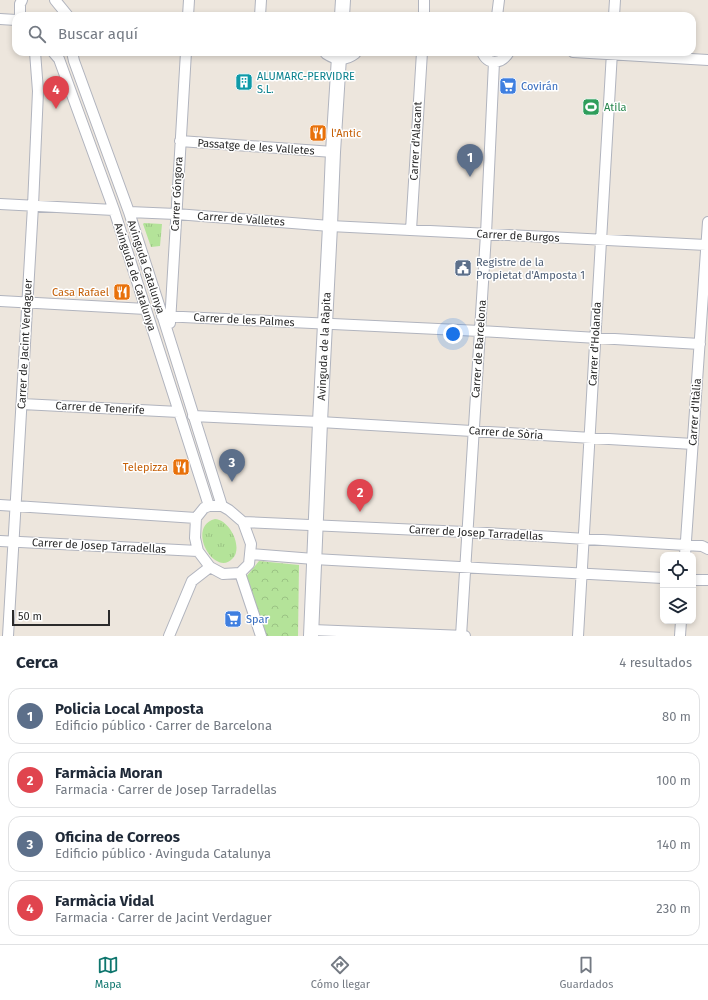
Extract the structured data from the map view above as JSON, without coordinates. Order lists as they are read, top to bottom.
{
  "streets": {
    "street": [
      "Carrer d'Alacant",
      "Passatge de les Valletes",
      "Carrer Góngora",
      "Carrer de Valletes",
      "Carrer de Burgos",
      "Avinguda Catalunya",
      "Avinguda de Catalunya",
      "Carrer de les Palmes",
      "Carrer de Jacint Verdaguer",
      "Carrer d'Holanda",
      "Avinguda de la Ràpita",
      "Carrer de Barcelona",
      "Carrer de Tenerife",
      "Carrer d'Itàlia",
      "Carrer de Sòria",
      "Carrer de Josep Tarradellas"
    ]
  },
  "crossings": [
    ["Carrer d'Alacant", "Carrer de Burgos"],
    ["Passatge de les Valletes", "Carrer Góngora"],
    ["Passatge de les Valletes", "Avinguda de la Ràpita"],
    ["Carrer Góngora", "Carrer de Valletes"],
    ["Carrer Góngora", "Avinguda Catalunya"],
    ["Carrer Góngora", "Carrer de les Palmes"],
    ["Carrer de Valletes", "Carrer de Burgos"],
    ["Carrer de Valletes", "Avinguda Catalunya"],
    ["Carrer de Valletes", "Avinguda de la Ràpita"],
    ["Carrer de Burgos", "Carrer d'Holanda"],
    ["Carrer de Burgos", "Avinguda de la Ràpita"],
    ["Carrer de Burgos", "Carrer de Barcelona"],
    ["Carrer de Burgos", "Carrer d'Itàlia"],
    ["Avinguda Catalunya", "Carrer de les Palmes"],
    ["Avinguda de Catalunya", "Carrer de Tenerife"],
    ["Avinguda de Catalunya", "Carrer de Josep Tarradellas"],
    ["Carrer de les Palmes", "Carrer d'Holanda"],
    ["Carrer de les Palmes", "Avinguda de la Ràpita"],
    ["Carrer de les Palmes", "Carrer de Barcelona"],
    ["Carrer de les Palmes", "Carrer d'Itàlia"],
    ["Carrer de Jacint Verdaguer", "Carrer de Tenerife"],
    ["Carrer de Jacint Verdaguer", "Carrer de Josep Tarradellas"],
    ["Carrer d'Holanda", "Carrer de Sòria"],
    ["Carrer d'Holanda", "Carrer de Josep Tarradellas"],
    ["Avinguda de la Ràpita", "Carrer de Sòria"],
    ["Avinguda de la Ràpita", "Carrer de Josep Tarradellas"],
    ["Carrer de Barcelona", "Carrer de Sòria"],
    ["Carrer de Barcelona", "Carrer de Josep Tarradellas"],
    ["Carrer d'Itàlia", "Carrer de Sòria"],
    ["Carrer d'Itàlia", "Carrer de Josep Tarradellas"]
  ],
  "places": {
    "building": ["ALUMARC-PERVIDRE S.L."],
    "supermarket": ["Covirán", "Spar"],
    "sports": ["Atila"],
    "restaurant": ["l'Antic", "Casa Rafael", "Telepizza"],
    "public building": ["Registre de la Propietat d'Amposta 1"]
  },
  "scale_bar": "50 m",
  "page": {
    "search": "Buscar aquí",
    "pins": [
      "4",
      "1",
      "3",
      "2"
    ],
    "scale": "50 m",
    "heading": ["Cerca", "4 resultados"],
    "list": [
      {
        "mark": "1",
        "name": "Policia Local Amposta",
        "note": "Edificio público · Carrer de Barcelona",
        "value": "80 m"
      },
      {
        "mark": "2",
        "name": "Farmàcia Moran",
        "note": "Farmacia · Carrer de Josep Tarradellas",
        "value": "100 m"
      },
      {
        "mark": "3",
        "name": "Oficina de Correos",
        "note": "Edificio público · Avinguda Catalunya",
        "value": "140 m"
      },
      {
        "mark": "4",
        "name": "Farmàcia Vidal",
        "note": "Farmacia · Carrer de Jacint Verdaguer",
        "value": "230 m"
      }
    ],
    "nav": ["Mapa", "Cómo llegar", "Guardados"]
  }
}
